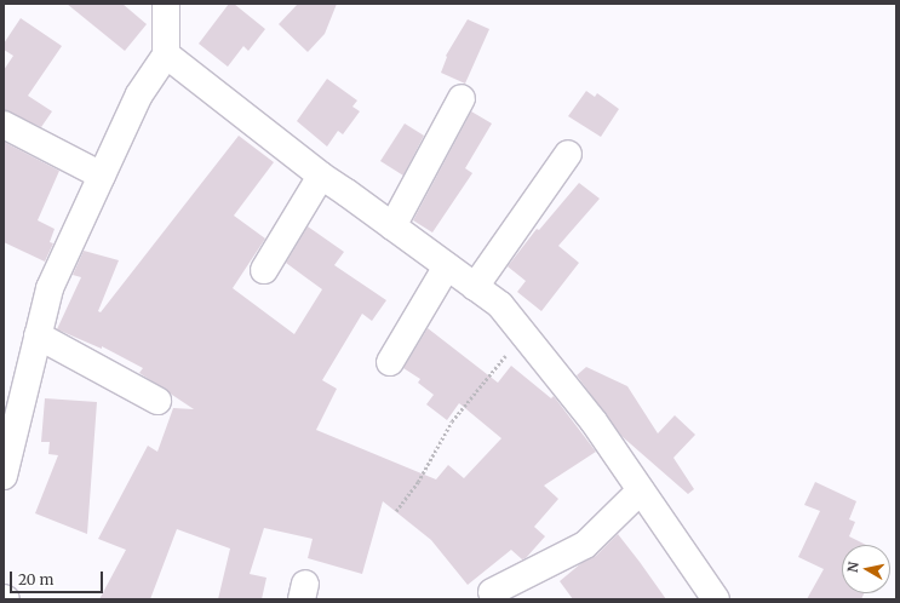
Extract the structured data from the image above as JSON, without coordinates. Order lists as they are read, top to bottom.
{
  "scale_bar": "20 m",
  "north": "left"
}
